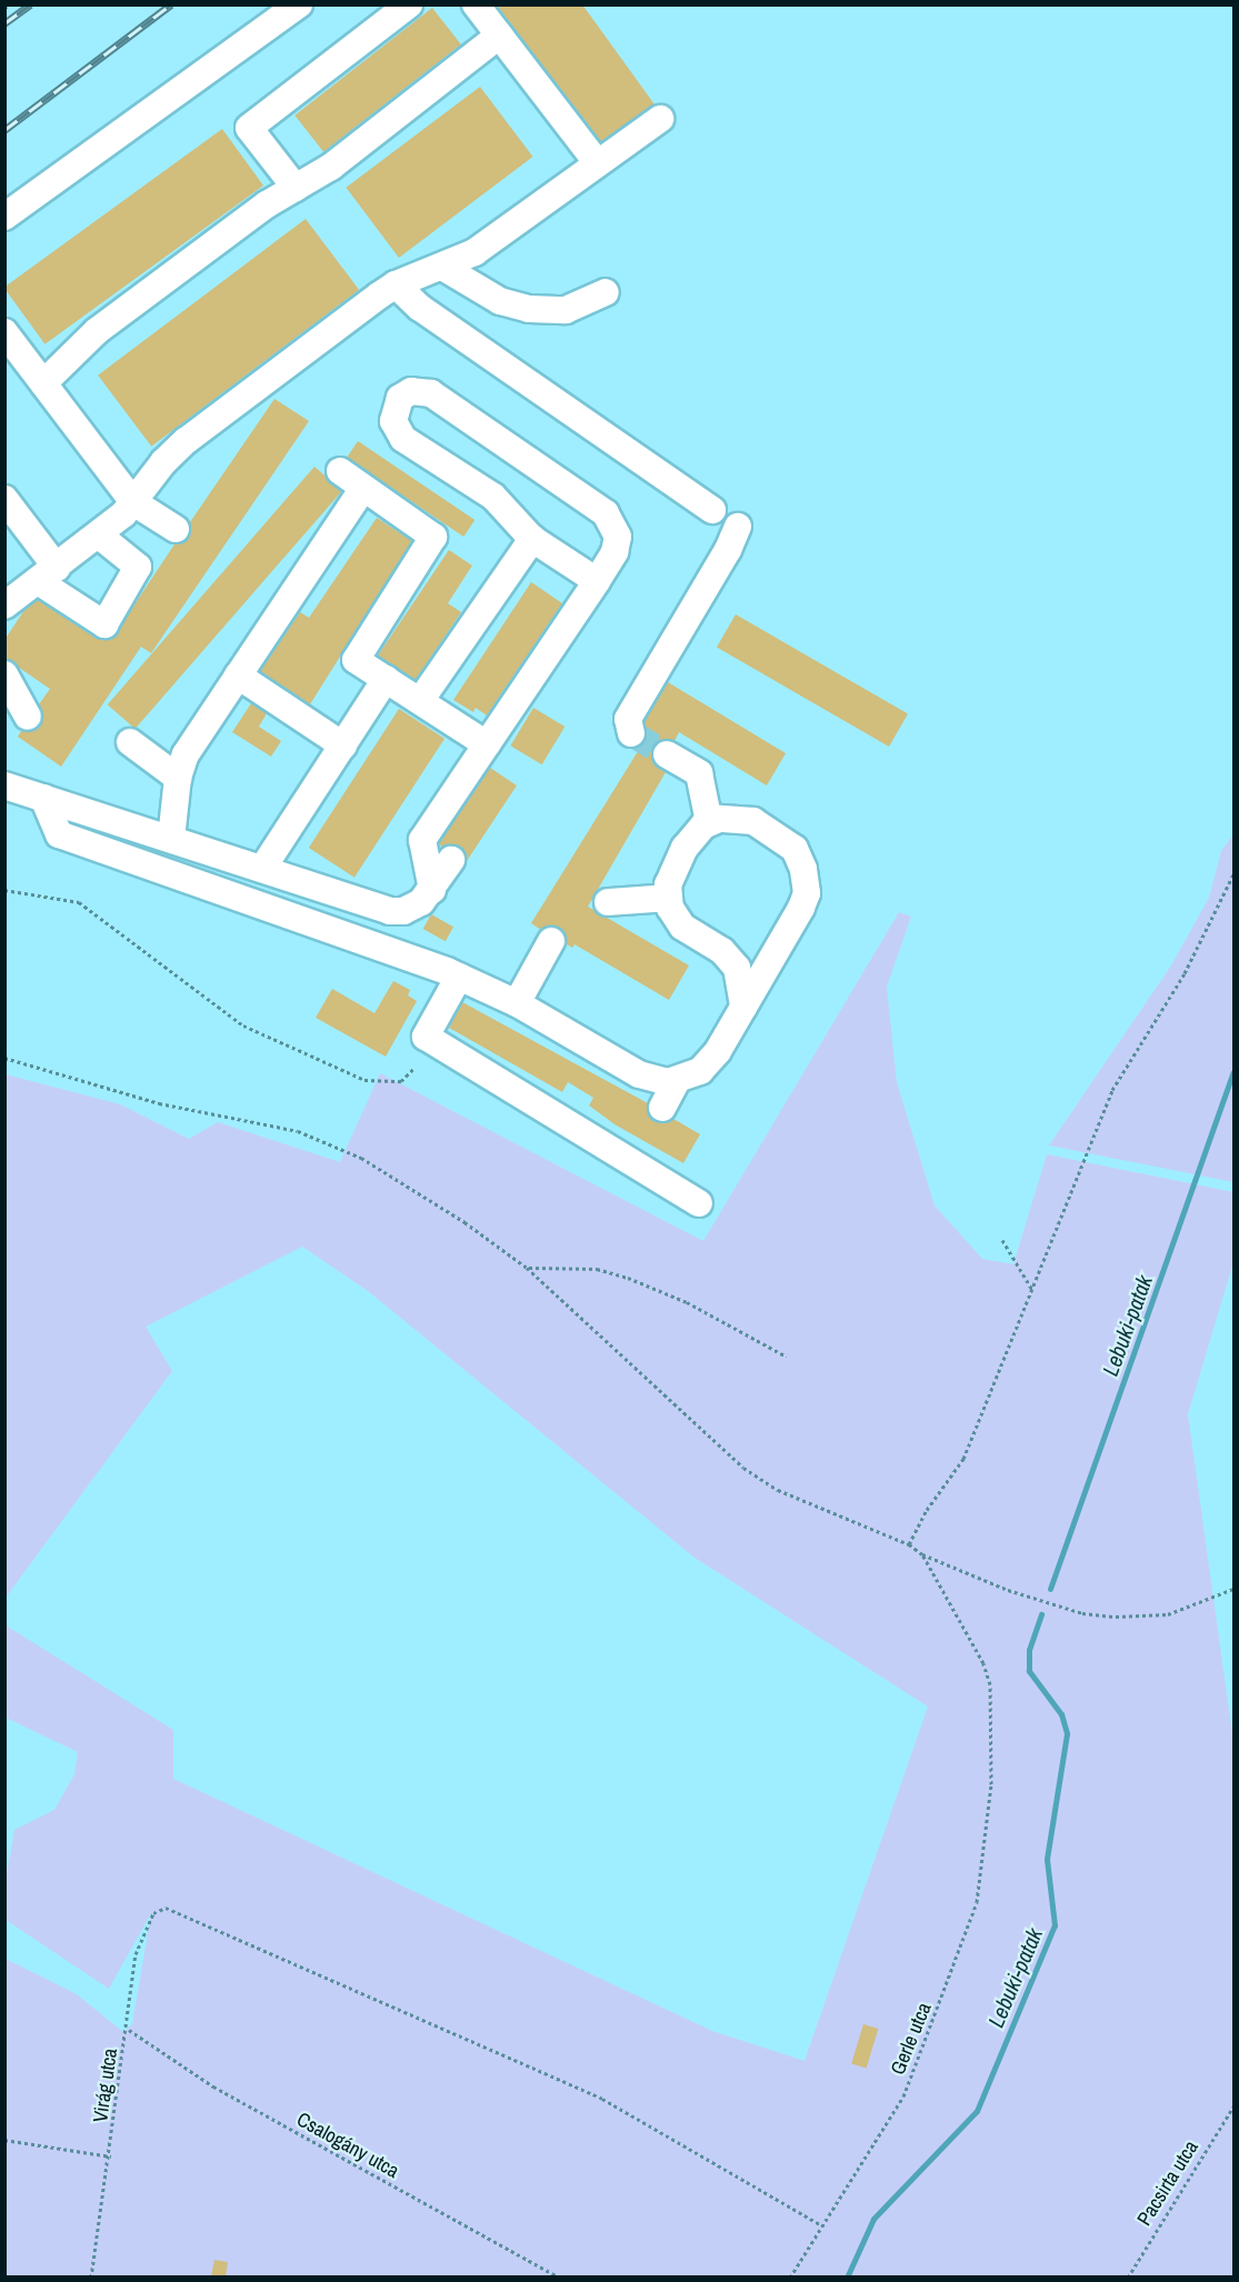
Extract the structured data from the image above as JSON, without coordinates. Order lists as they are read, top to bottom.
{
  "streets": {
    "path": [
      "Gerle utca",
      "Virág utca",
      "Csalogány utca",
      "Pacsirta utca"
    ]
  },
  "crossings": [
    ["Gerle utca", "Virág utca"],
    ["Virág utca", "Csalogány utca"]
  ],
  "water": ["Lebuki-patak"]
}
